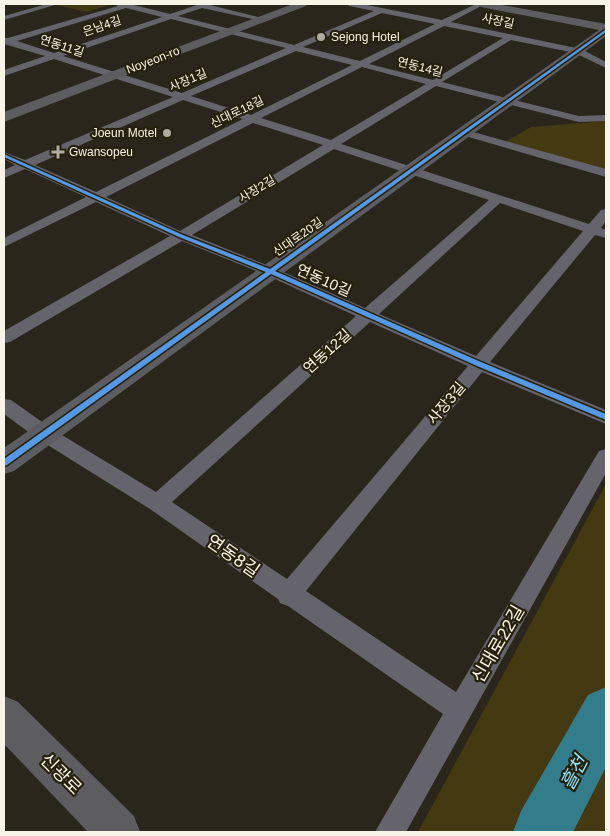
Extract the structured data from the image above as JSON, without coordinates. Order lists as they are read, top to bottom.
{
  "streets": {
    "street": [
      "사장길",
      "은남4길",
      "연동11길",
      "Noyeon-ro",
      "연동14길",
      "사장1길",
      "신대로18길",
      "사장2길",
      "신대로20길",
      "연동10길",
      "연동12길",
      "사장3길",
      "연동8길",
      "신대로22길",
      "신광로"
    ]
  },
  "crossings": [
    ["사장길", "사장1길"],
    ["사장길", "신대로18길"],
    ["사장길", "사장2길"],
    ["사장길", "신대로20길"],
    ["은남4길", "연동11길"],
    ["은남4길", "연동14길"],
    ["연동11길", "Noyeon-ro"],
    ["Noyeon-ro", "연동14길"],
    ["연동14길", "사장1길"],
    ["연동14길", "신대로18길"],
    ["연동14길", "사장2길"],
    ["연동14길", "신대로20길"],
    ["사장1길", "연동10길"],
    ["신대로18길", "연동10길"],
    ["사장2길", "연동10길"],
    ["신대로20길", "연동10길"],
    ["신대로20길", "연동8길"],
    ["연동10길", "연동12길"],
    ["연동10길", "사장3길"],
    ["연동12길", "연동8길"],
    ["사장3길", "연동8길"],
    ["연동8길", "신대로22길"]
  ],
  "water": ["흘천"],
  "places": {
    "other": ["Sejong Hotel", "Joeun Motel"],
    "health": ["Gwansopeu"]
  }
}
